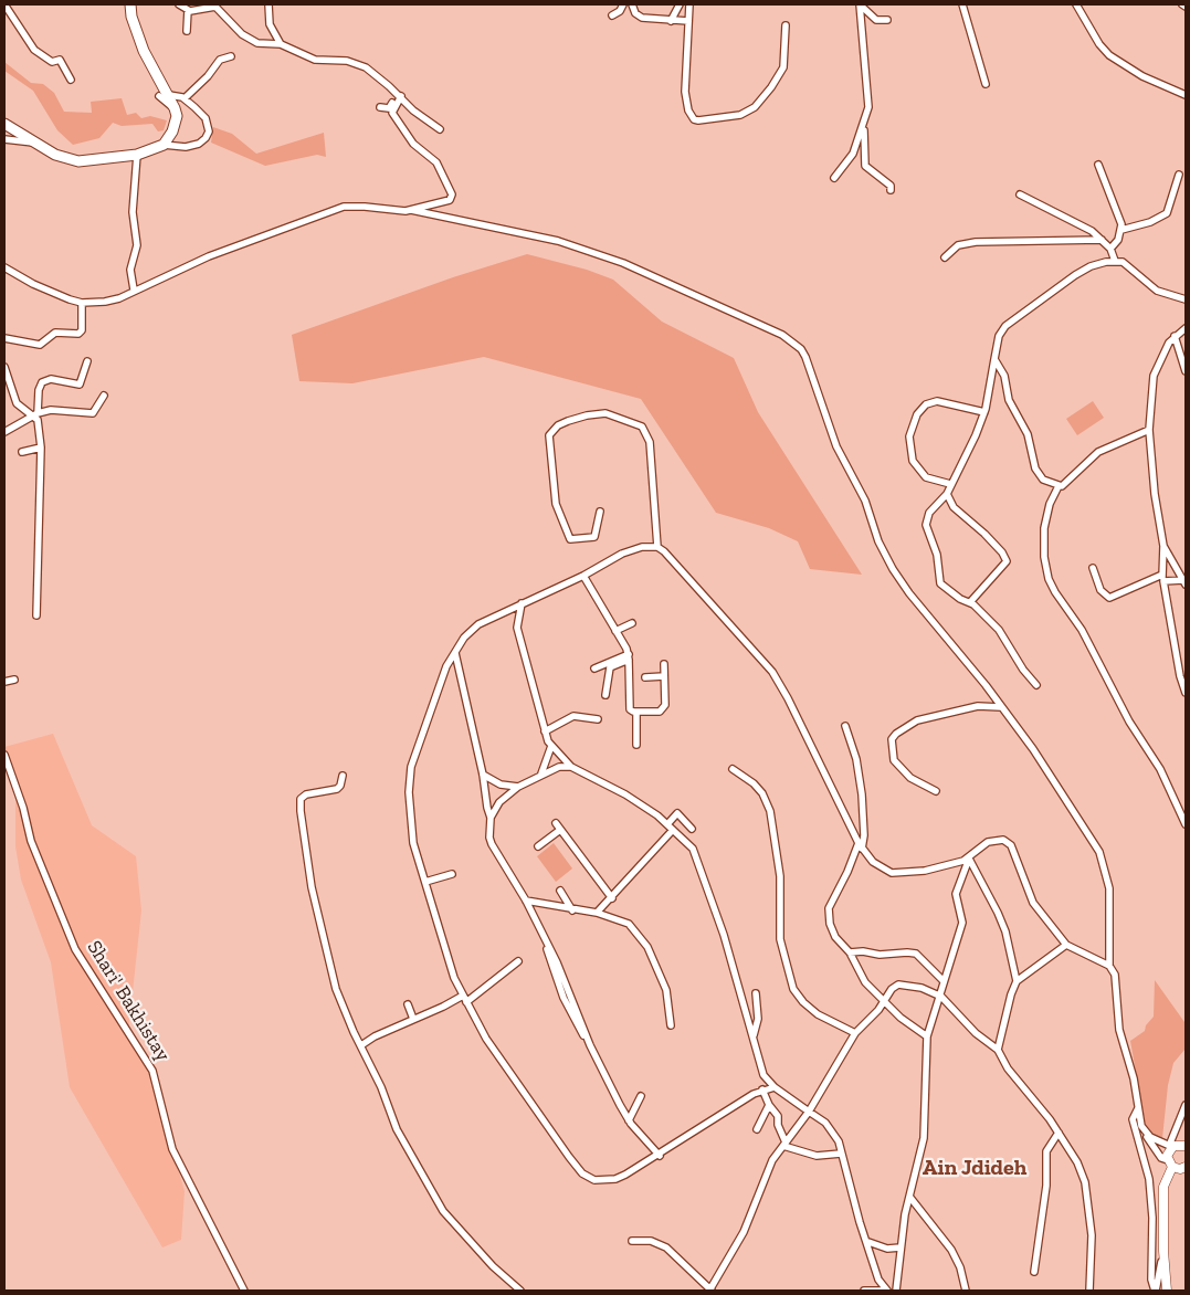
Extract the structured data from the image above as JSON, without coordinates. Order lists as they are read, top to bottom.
{
  "streets": {
    "street": ["Shari' Bakhistay"]
  },
  "districts": ["Ain Jdideh"]
}
